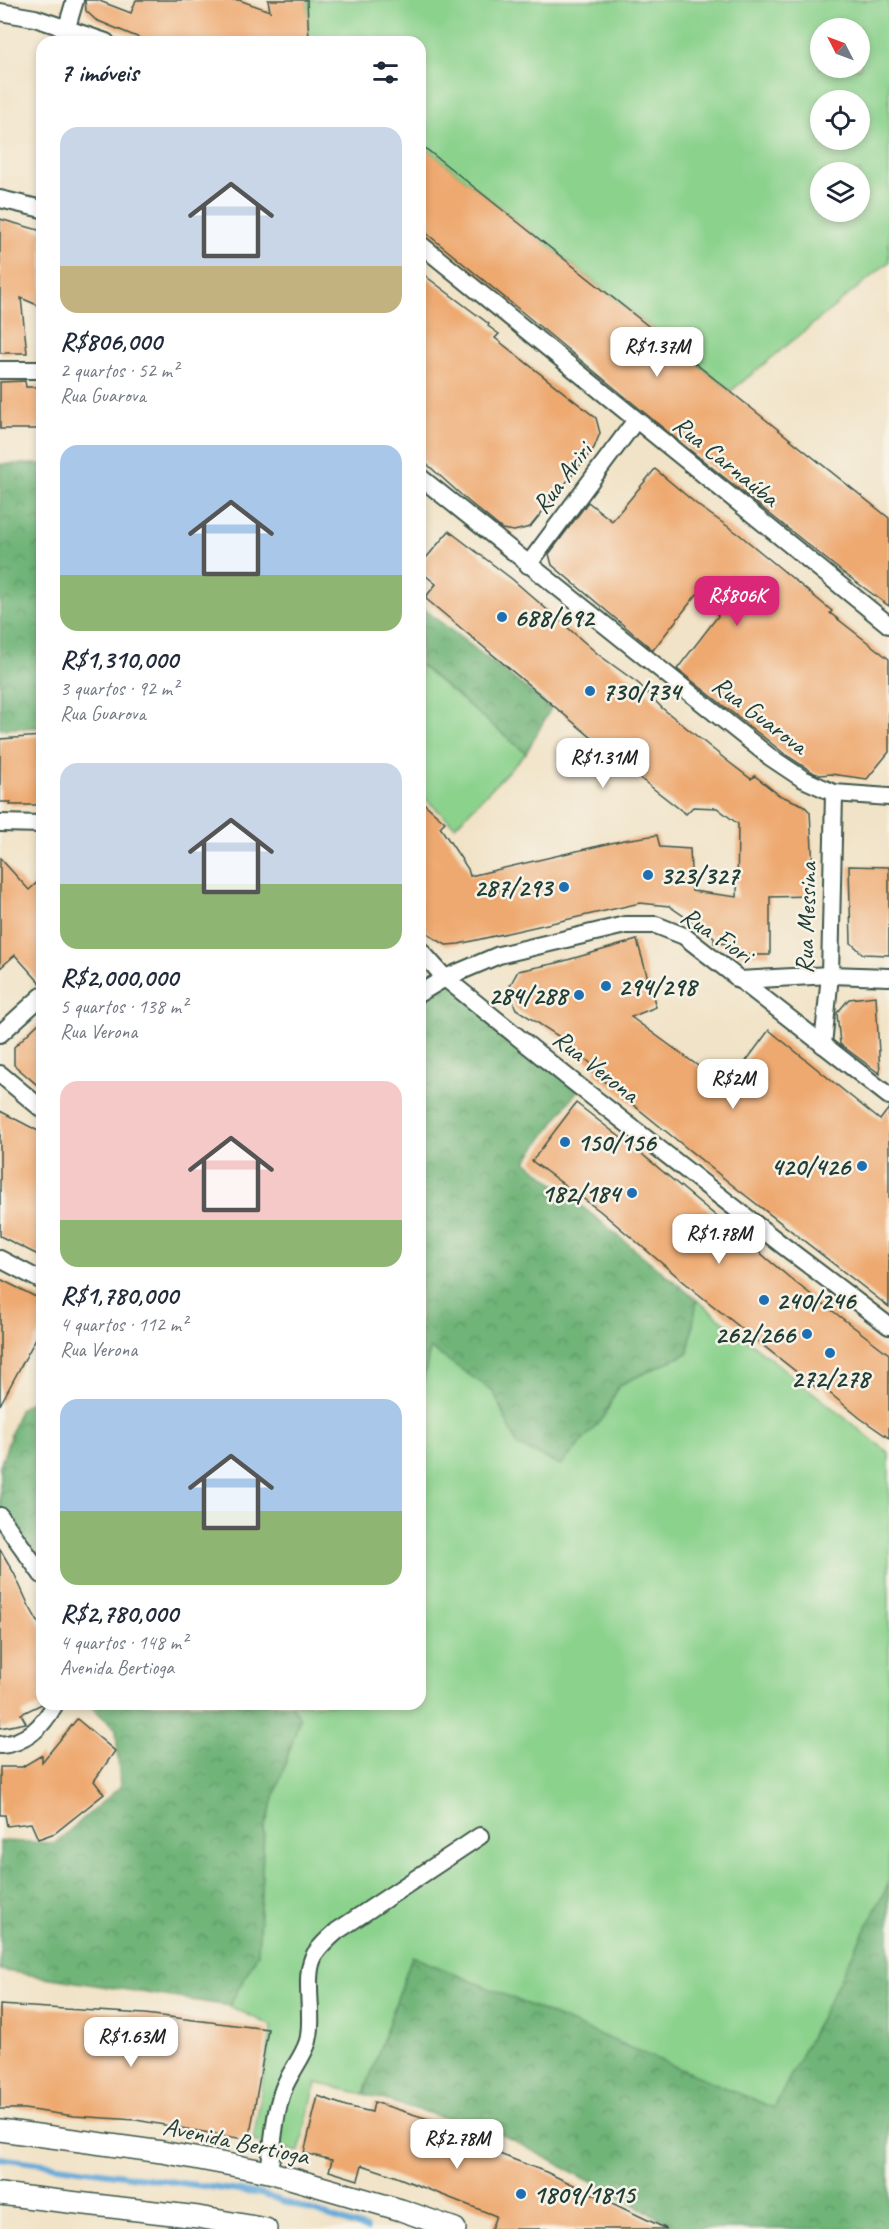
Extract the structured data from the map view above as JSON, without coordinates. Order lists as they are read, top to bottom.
{
  "streets": {
    "street": [
      "Rua Carnaúba",
      "Rua Ariri",
      "Rua Guarova",
      "Rua Messina",
      "Rua Fiori",
      "Rua Verona",
      "Avenida Bertioga"
    ]
  },
  "crossings": [
    ["Rua Carnaúba", "Rua Ariri"],
    ["Rua Ariri", "Rua Guarova"],
    ["Rua Guarova", "Rua Messina"],
    ["Rua Messina", "Rua Fiori"],
    ["Rua Fiori", "Rua Verona"]
  ],
  "places": [
    "688/692",
    "730/734",
    "323/327",
    "287/293",
    "294/298",
    "284/288",
    "150/156",
    "420/426",
    "182/184",
    "240/246",
    "262/266",
    "272/278",
    "1809/1815"
  ],
  "north": "top left",
  "page": {
    "heading": "7 imóveis",
    "list": [
      {
        "name": "R$806,000",
        "note": "2 quartos · 52 m² · Rua Guarova"
      },
      {
        "name": "R$1,310,000",
        "note": "3 quartos · 92 m² · Rua Guarova"
      },
      {
        "name": "R$2,000,000",
        "note": "5 quartos · 138 m² · Rua Verona"
      },
      {
        "name": "R$1,780,000",
        "note": "4 quartos · 112 m² · Rua Verona"
      },
      {
        "name": "R$2,780,000",
        "note": "4 quartos · 148 m² · Avenida Bertioga"
      }
    ],
    "price": [
      "R$1.37M",
      "R$806K",
      "R$1.31M",
      "R$2M",
      "R$1.78M",
      "R$1.63M",
      "R$2.78M"
    ]
  }
}
